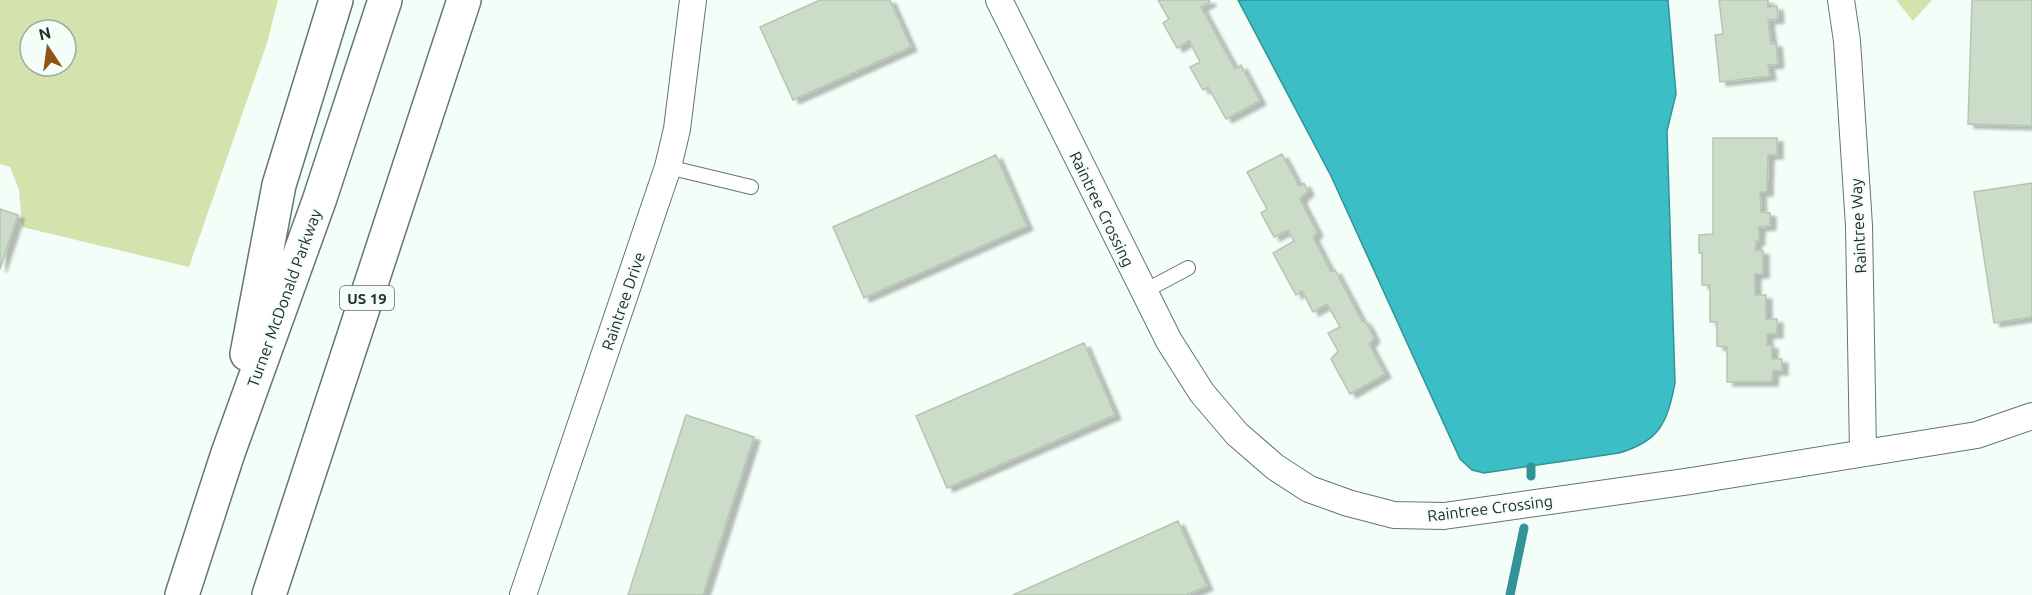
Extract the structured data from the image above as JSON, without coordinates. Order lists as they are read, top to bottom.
{
  "streets": {
    "highway": ["Turner McDonald Parkway", "US 19"],
    "street": ["Raintree Crossing", "Raintree Way", "Raintree Drive"]
  },
  "crossings": [
    ["Raintree Crossing", "Raintree Way"]
  ],
  "north": "top"
}
